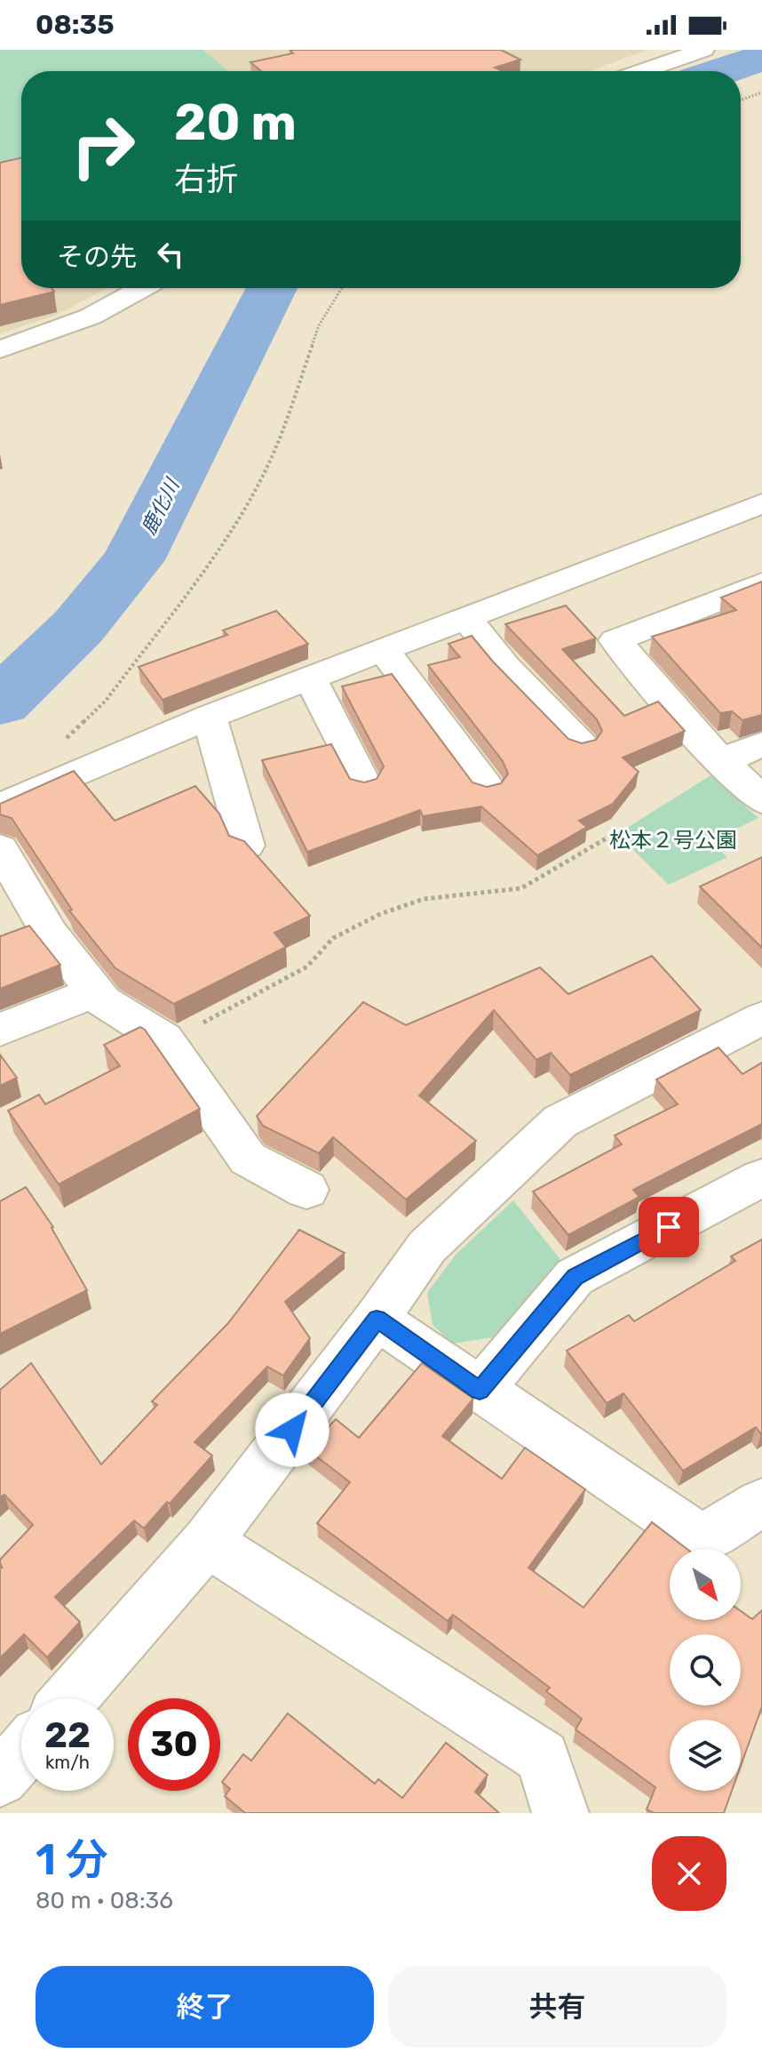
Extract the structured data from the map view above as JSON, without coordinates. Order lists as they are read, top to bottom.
{
  "water": ["鹿化川"],
  "parks": ["松本２号公園"],
  "north": "bottom right",
  "page": {
    "status": "08:35",
    "turn": ["20 m", "右折"],
    "then": "その先",
    "speed": "22 km/h",
    "limit": "30",
    "heading": ["1 分", "80 m · 08:36"],
    "buttons": ["終了", "共有"]
  }
}
